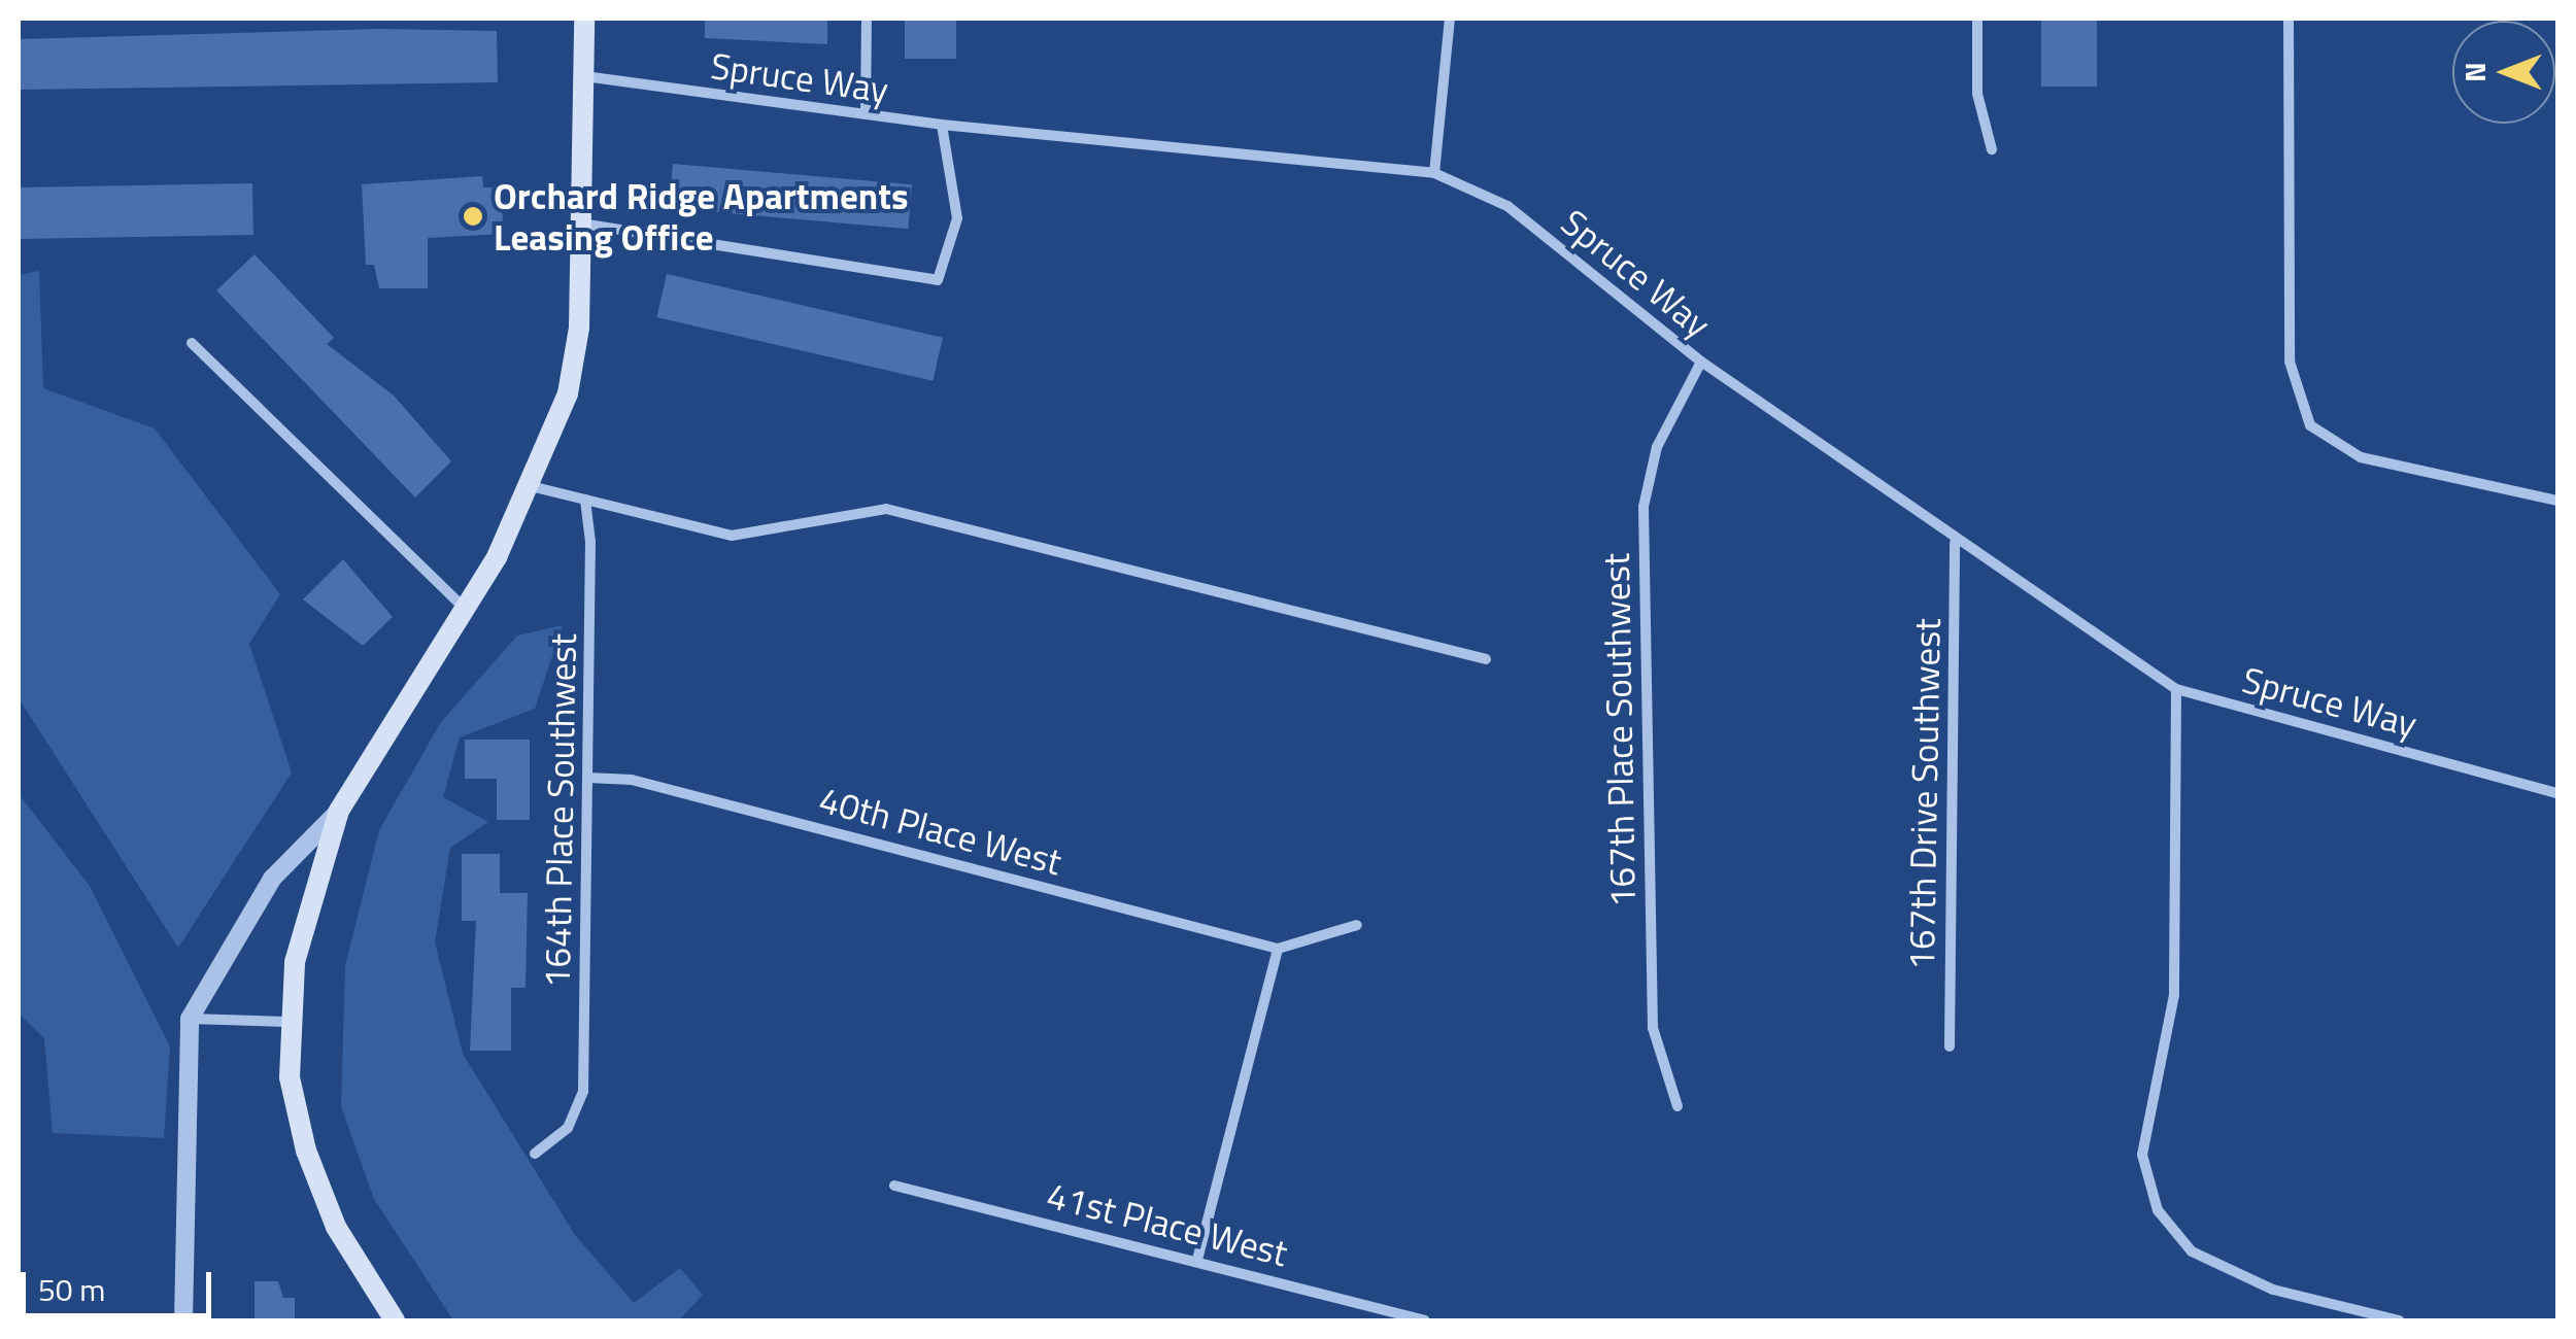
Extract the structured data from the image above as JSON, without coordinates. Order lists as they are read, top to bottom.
{
  "streets": {
    "street": [
      "Spruce Way",
      "167th Place Southwest",
      "167th Drive Southwest",
      "164th Place Southwest",
      "40th Place West",
      "41st Place West"
    ]
  },
  "crossings": [
    ["Spruce Way", "167th Place Southwest"],
    ["Spruce Way", "167th Drive Southwest"],
    ["164th Place Southwest", "40th Place West"]
  ],
  "places": ["Orchard Ridge Apartments Leasing Office"],
  "scale_bar": "50 m",
  "north": "left"
}
